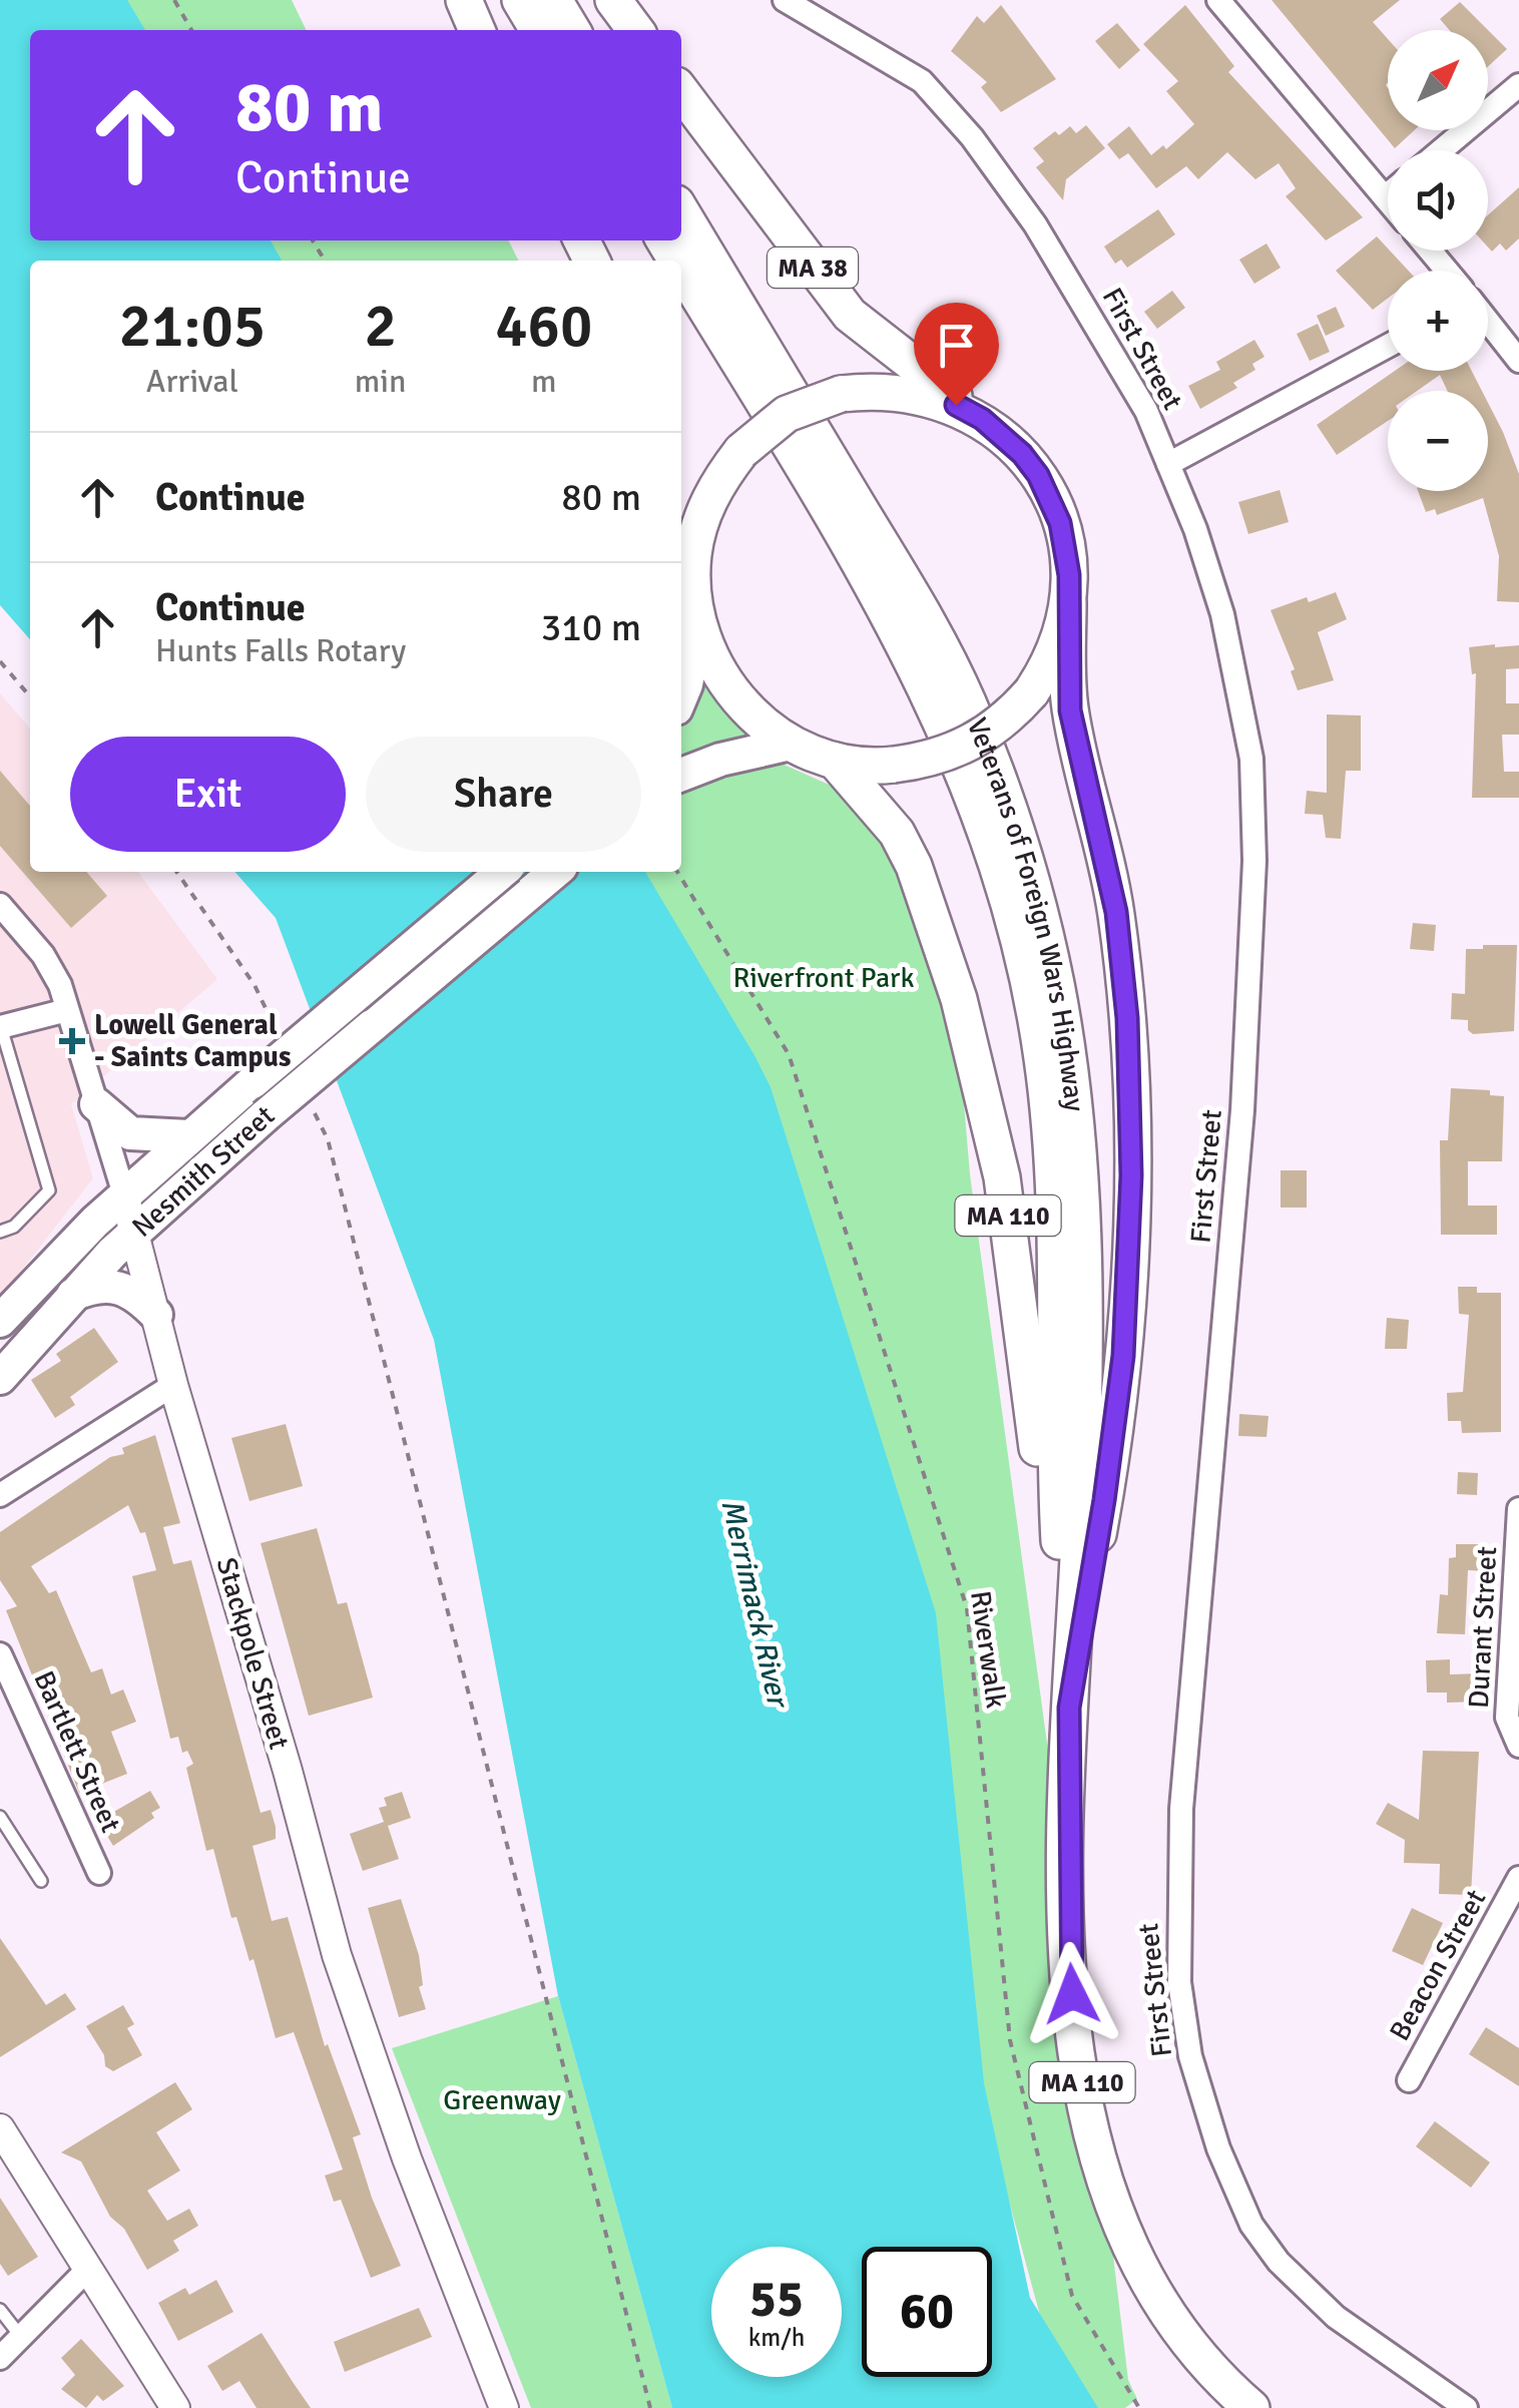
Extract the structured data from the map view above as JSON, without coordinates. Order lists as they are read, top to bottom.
{
  "streets": {
    "main road": [
      "MA 38",
      "Veterans of Foreign Wars Highway",
      "Nesmith Street",
      "MA 110"
    ],
    "street": [
      "First Street",
      "Durant Street",
      "Stackpole Street",
      "Bartlett Street",
      "Beacon Street"
    ],
    "path": ["Riverwalk"]
  },
  "crossings": [
    ["MA 38", "MA 110"],
    ["Veterans of Foreign Wars Highway", "MA 110"],
    ["Nesmith Street", "Stackpole Street"]
  ],
  "water": ["Merrimack River"],
  "parks": ["Riverfront Park", "Greenway"],
  "places": {
    "health": ["Lowell General - Saints Campus"]
  },
  "north": "top right",
  "page": {
    "map_buttons": ["+", "−"],
    "turn": ["80 m", "Continue"],
    "eta": [
      "21:05",
      "Arrival",
      "2",
      "min",
      "460",
      "m"
    ],
    "list": [
      {
        "name": "Continue",
        "value": "80 m"
      },
      {
        "name": "Continue",
        "note": "Hunts Falls Rotary",
        "value": "310 m"
      }
    ],
    "buttons": ["Exit", "Share"],
    "speed": "55 km/h",
    "limit": "60"
  }
}
